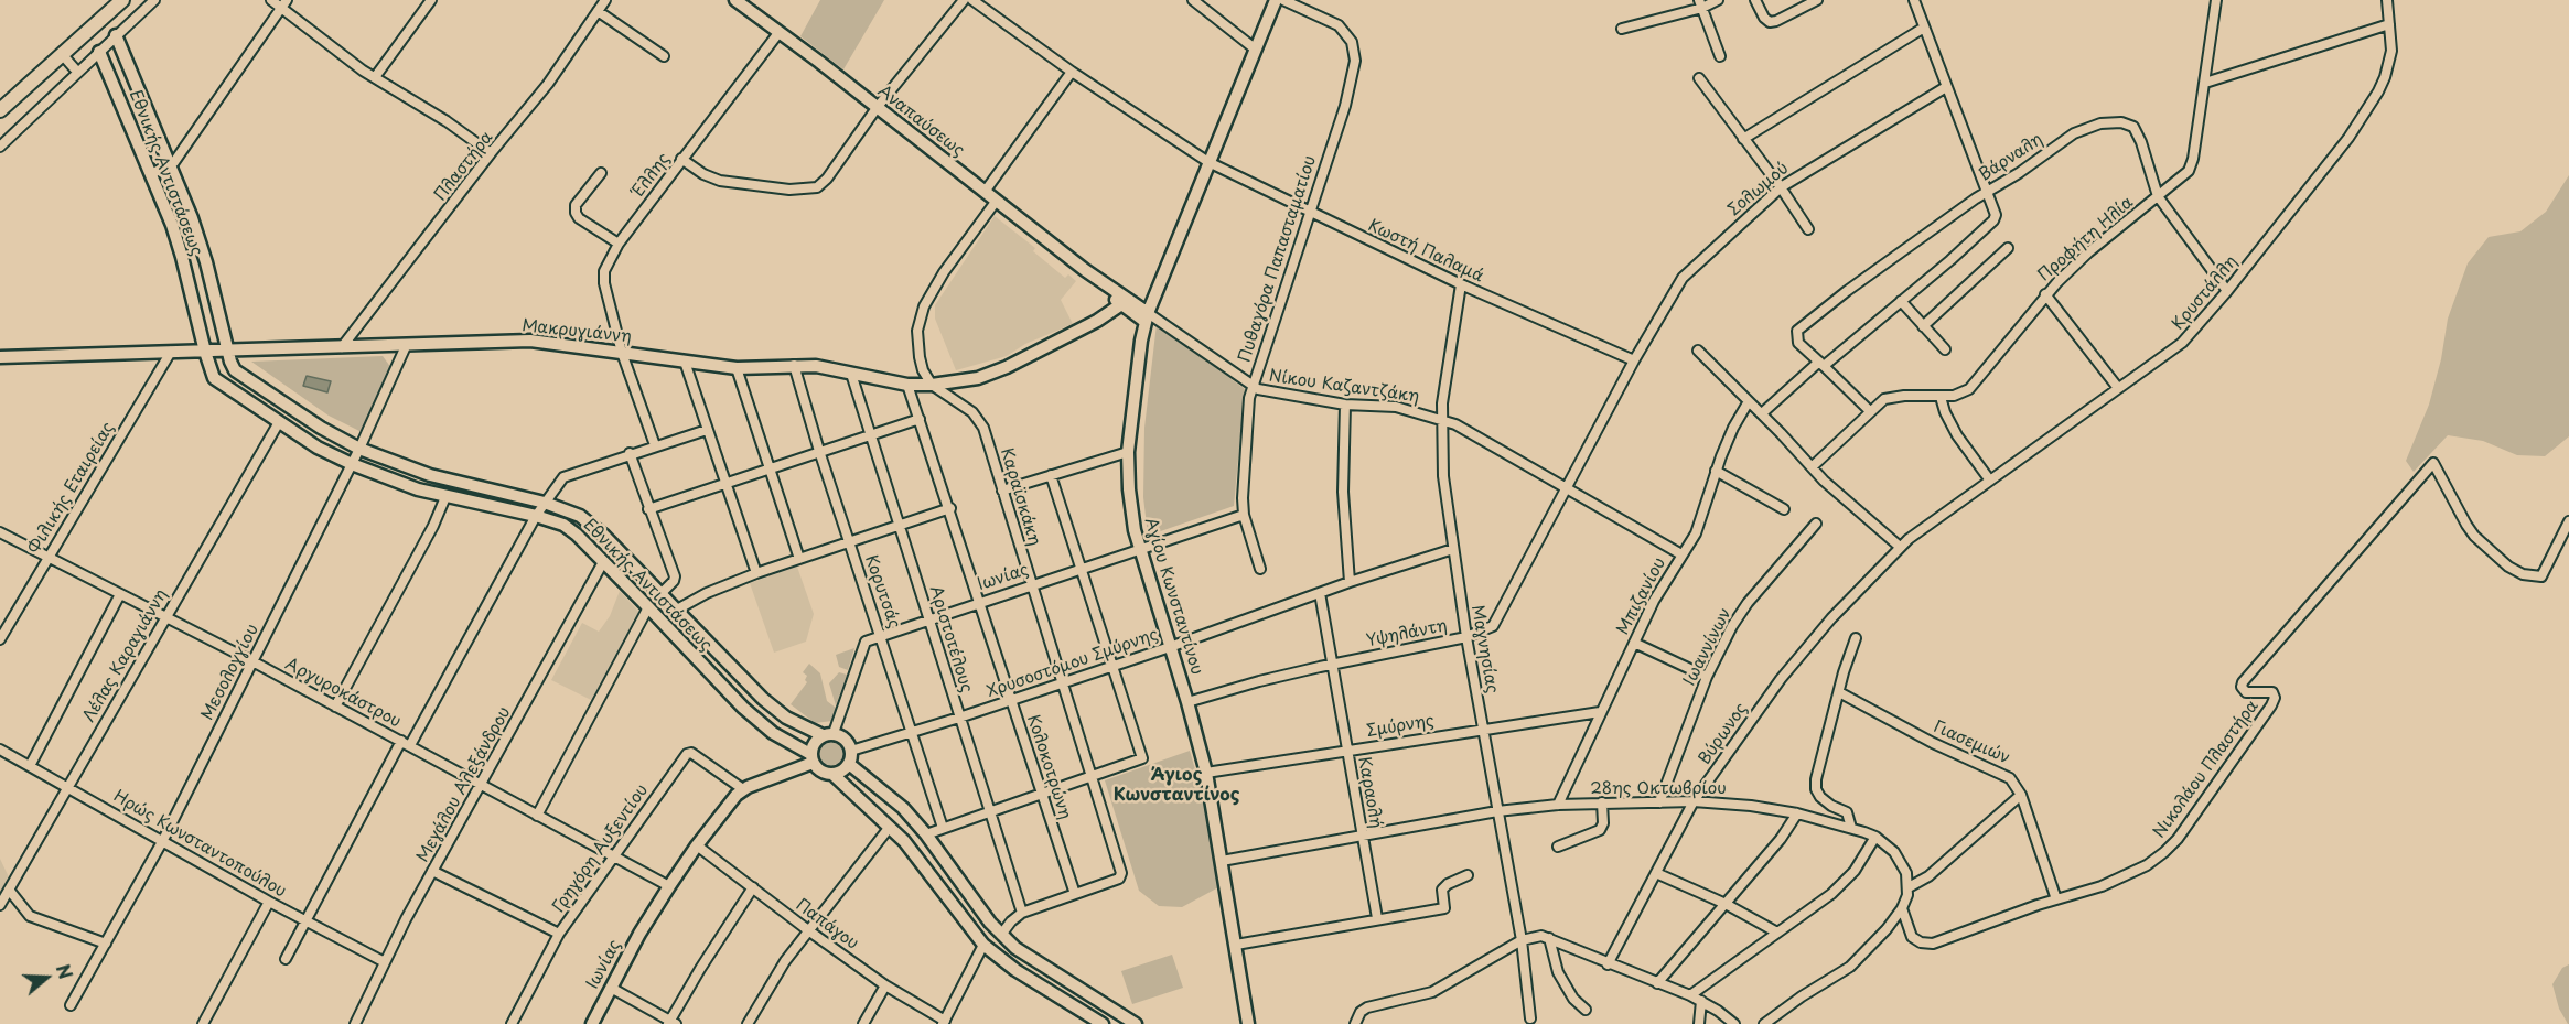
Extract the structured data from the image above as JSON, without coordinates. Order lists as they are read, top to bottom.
{
  "streets": {
    "main road": [
      "Αναπαύσεως",
      "Εθνικής Αντιστάσεως",
      "Μακρυγιάννη",
      "Ιωνίας",
      "Αγίου Κωνσταντίνου"
    ],
    "street": [
      "Βάρναλη",
      "Πλαστήρα",
      "Έλλης",
      "Σολωμού",
      "Προφήτη Ηλία",
      "Κωστή Παλαμά",
      "Πυθαγόρα Παπασταματίου",
      "Κρυστάλλη",
      "Νίκου Καζαντζάκη",
      "Φιλικής Εταιρείας",
      "Καραϊσκάκη",
      "Κορυτσάς",
      "Μπιζανίου",
      "Υψηλάντη",
      "Αριστοτέλους",
      "Ιωαννίνων",
      "Μαγνησίας",
      "Λέλας Καραγιάννη",
      "Χρυσοστόμου Σμύρνης",
      "Μεσολογγίου",
      "Αργυροκάστρου",
      "Σμύρνης",
      "Βύρωνος",
      "Γιασεμιών",
      "Κολοκοτρώνη",
      "Νικολάου Πλαστήρα",
      "Μεγάλου Αλεξάνδρου",
      "28ης Οκτωβρίου",
      "Καραολή",
      "Ηρώς Κωνσταντοπούλου",
      "Γρηγόρη Αυξεντίου",
      "Παπάγου"
    ]
  },
  "crossings": [
    ["Αναπαύσεως", "Έλλης"],
    ["Αναπαύσεως", "Μακρυγιάννη"],
    ["Αναπαύσεως", "Νίκου Καζαντζάκη"],
    ["Αναπαύσεως", "Αγίου Κωνσταντίνου"],
    ["Βάρναλη", "Προφήτη Ηλία"],
    ["Βάρναλη", "Κρυστάλλη"],
    ["Πλαστήρα", "Μακρυγιάννη"],
    ["Εθνικής Αντιστάσεως", "Μακρυγιάννη"],
    ["Εθνικής Αντιστάσεως", "Ιωνίας"],
    ["Εθνικής Αντιστάσεως", "Λέλας Καραγιάννη"],
    ["Εθνικής Αντιστάσεως", "Χρυσοστόμου Σμύρνης"],
    ["Εθνικής Αντιστάσεως", "Μεσολογγίου"],
    ["Εθνικής Αντιστάσεως", "Μεγάλου Αλεξάνδρου"],
    ["Έλλης", "Μακρυγιάννη"],
    ["Σολωμού", "Κωστή Παλαμά"],
    ["Σολωμού", "Υψηλάντη"],
    ["Κωστή Παλαμά", "Πυθαγόρα Παπασταματίου"],
    ["Κωστή Παλαμά", "Αγίου Κωνσταντίνου"],
    ["Κωστή Παλαμά", "Υψηλάντη"],
    ["Κωστή Παλαμά", "Μαγνησίας"],
    ["Πυθαγόρα Παπασταματίου", "Νίκου Καζαντζάκη"],
    ["Πυθαγόρα Παπασταματίου", "Ιωνίας"],
    ["Κρυστάλλη", "Βύρωνος"],
    ["Μακρυγιάννη", "Φιλικής Εταιρείας"],
    ["Μακρυγιάννη", "Καραϊσκάκη"],
    ["Μακρυγιάννη", "Κορυτσάς"],
    ["Μακρυγιάννη", "Αριστοτέλους"],
    ["Μακρυγιάννη", "Μεσολογγίου"],
    ["Μακρυγιάννη", "Κολοκοτρώνη"],
    ["Νίκου Καζαντζάκη", "Αγίου Κωνσταντίνου"],
    ["Νίκου Καζαντζάκη", "Μπιζανίου"],
    ["Νίκου Καζαντζάκη", "Υψηλάντη"],
    ["Νίκου Καζαντζάκη", "Μαγνησίας"],
    ["Φιλικής Εταιρείας", "Αργυροκάστρου"],
    ["Καραϊσκάκη", "Ιωνίας"],
    ["Καραϊσκάκη", "Χρυσοστόμου Σμύρνης"],
    ["Καραϊσκάκη", "Κολοκοτρώνη"],
    ["Ιωνίας", "Κορυτσάς"],
    ["Ιωνίας", "Αγίου Κωνσταντίνου"],
    ["Ιωνίας", "Αριστοτέλους"],
    ["Ιωνίας", "Χρυσοστόμου Σμύρνης"],
    ["Ιωνίας", "Αργυροκάστρου"],
    ["Ιωνίας", "Κολοκοτρώνη"],
    ["Ιωνίας", "Γρηγόρη Αυξεντίου"],
    ["Ιωνίας", "Παπάγου"],
    ["Κορυτσάς", "Χρυσοστόμου Σμύρνης"],
    ["Αγίου Κωνσταντίνου", "Υψηλάντη"],
    ["Αγίου Κωνσταντίνου", "Χρυσοστόμου Σμύρνης"],
    ["Αγίου Κωνσταντίνου", "Σμύρνης"],
    ["Αγίου Κωνσταντίνου", "28ης Οκτωβρίου"],
    ["Μπιζανίου", "Σμύρνης"],
    ["Μπιζανίου", "28ης Οκτωβρίου"],
    ["Υψηλάντη", "Μαγνησίας"],
    ["Υψηλάντη", "Καραολή"],
    ["Αριστοτέλους", "Χρυσοστόμου Σμύρνης"],
    ["Ιωαννίνων", "28ης Οκτωβρίου"],
    ["Μαγνησίας", "Χρυσοστόμου Σμύρνης"],
    ["Μαγνησίας", "Σμύρνης"],
    ["Μαγνησίας", "28ης Οκτωβρίου"],
    ["Λέλας Καραγιάννη", "Αργυροκάστρου"],
    ["Λέλας Καραγιάννη", "Ηρώς Κωνσταντοπούλου"],
    ["Χρυσοστόμου Σμύρνης", "Κολοκοτρώνη"],
    ["Χρυσοστόμου Σμύρνης", "Καραολή"],
    ["Μεσολογγίου", "Αργυροκάστρου"],
    ["Μεσολογγίου", "Ηρώς Κωνσταντοπούλου"],
    ["Αργυροκάστρου", "Μεγάλου Αλεξάνδρου"],
    ["Αργυροκάστρου", "Γρηγόρη Αυξεντίου"],
    ["Σμύρνης", "Καραολή"],
    ["Βύρωνος", "28ης Οκτωβρίου"],
    ["Γιασεμιών", "Νικολάου Πλαστήρα"],
    ["Μεγάλου Αλεξάνδρου", "Ηρώς Κωνσταντοπούλου"],
    ["28ης Οκτωβρίου", "Καραολή"]
  ],
  "districts": ["Άγιος Κωνσταντίνος"],
  "north": "right"
}
